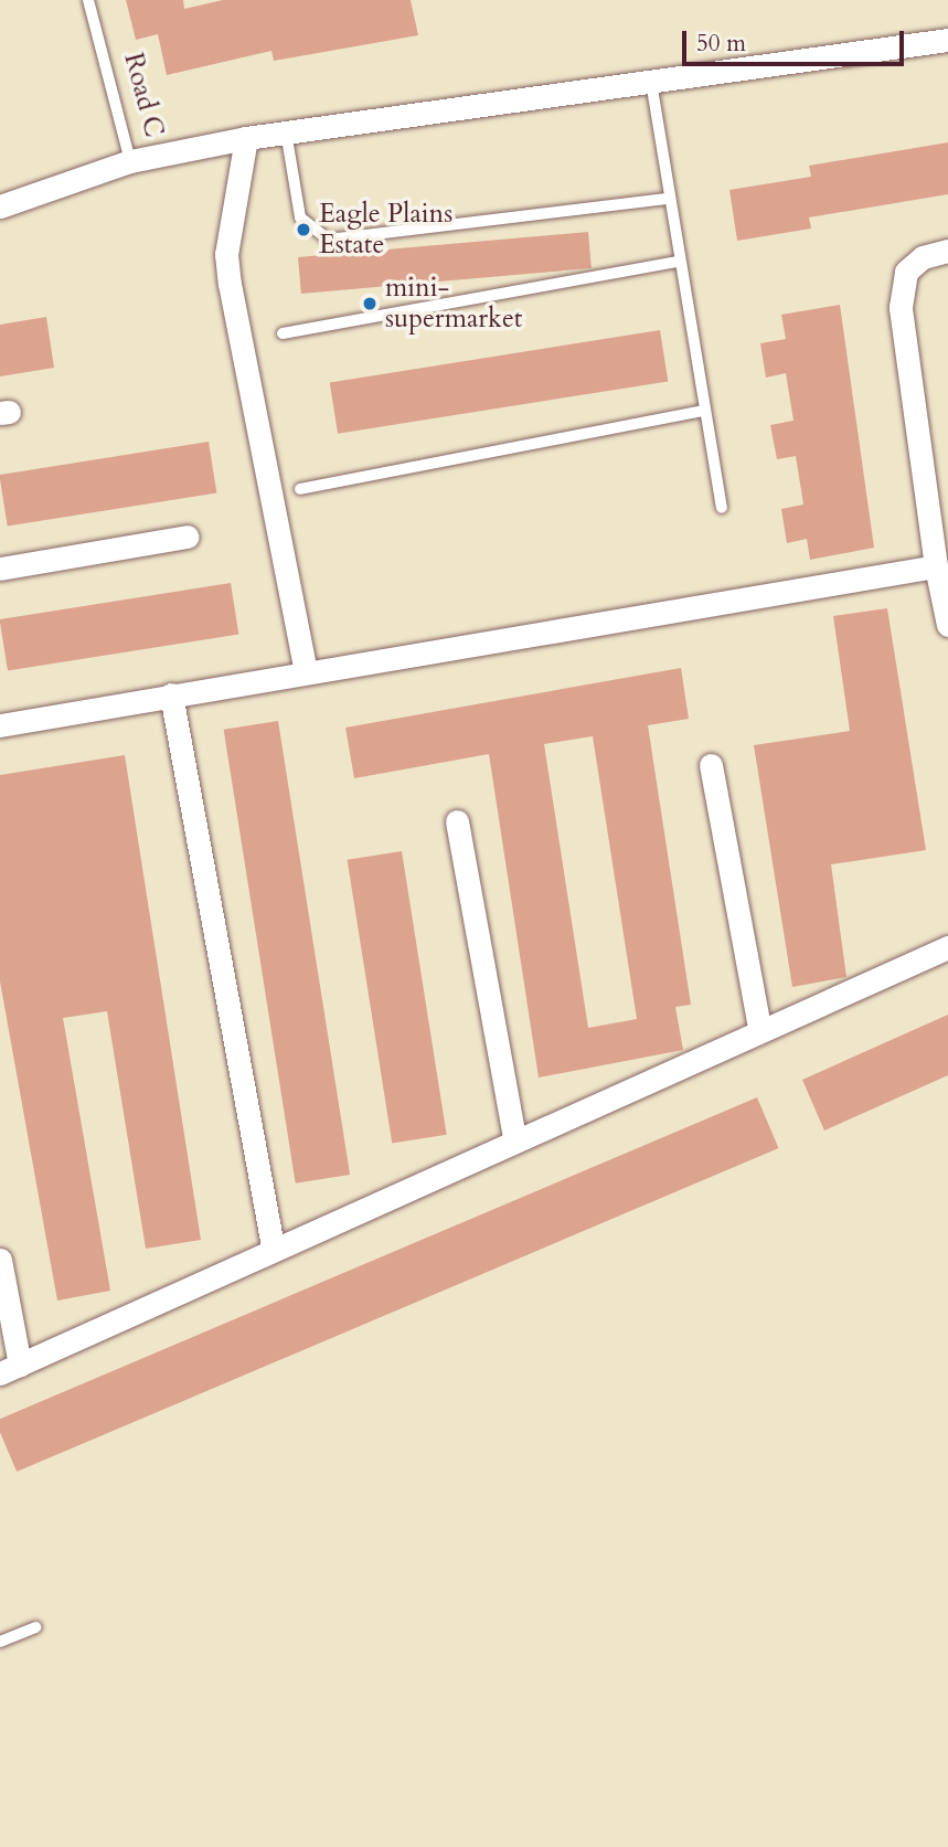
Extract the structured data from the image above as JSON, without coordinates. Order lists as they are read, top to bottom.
{
  "streets": {
    "street": ["Road C"]
  },
  "places": ["Eagle Plains Estate", "mini- supermarket"],
  "scale_bar": "50 m"
}
